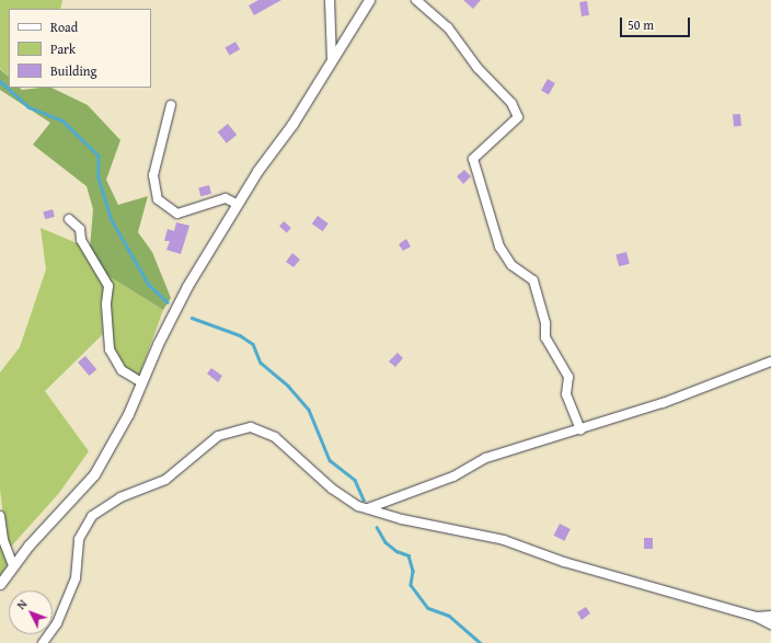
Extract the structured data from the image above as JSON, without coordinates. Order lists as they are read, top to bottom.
{
  "legend": ["Road", "Park", "Building"],
  "scale_bar": "50 m",
  "north": "top left"
}
